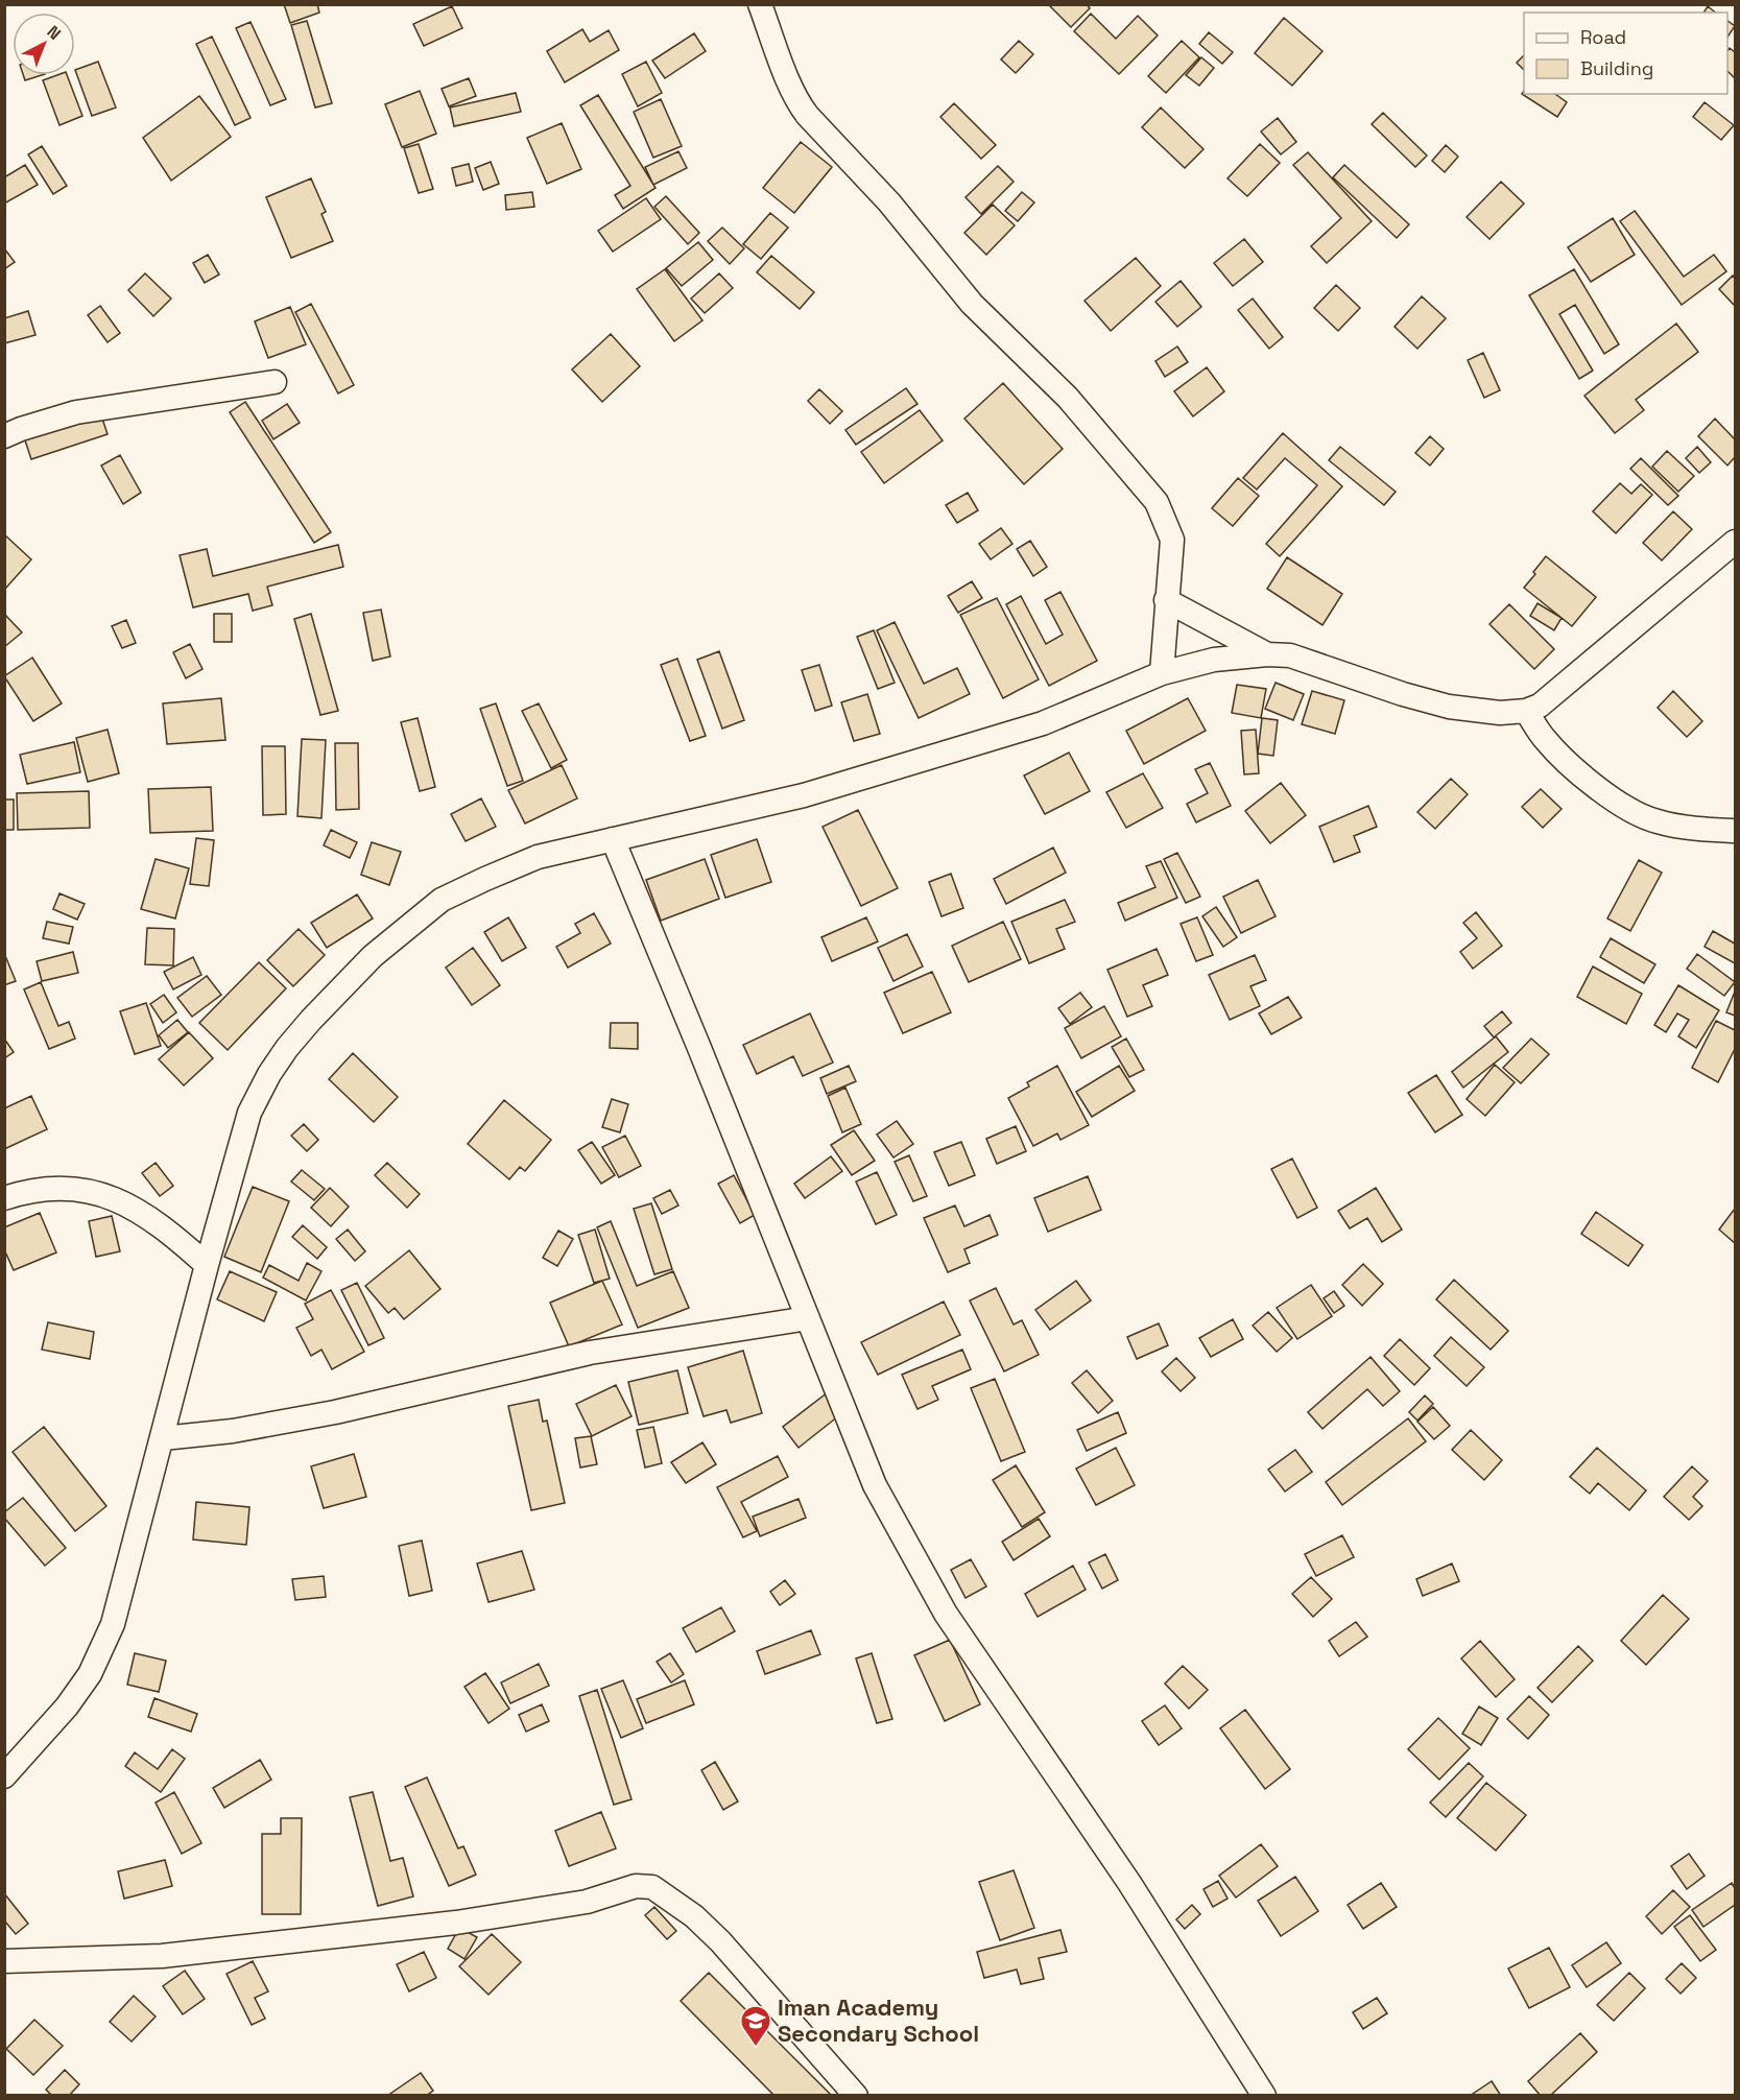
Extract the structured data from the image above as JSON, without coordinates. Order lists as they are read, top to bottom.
{
  "places": {
    "school or university": ["Iman Academy Secondary School"]
  },
  "legend": ["Road", "Building"],
  "north": "top right"
}
